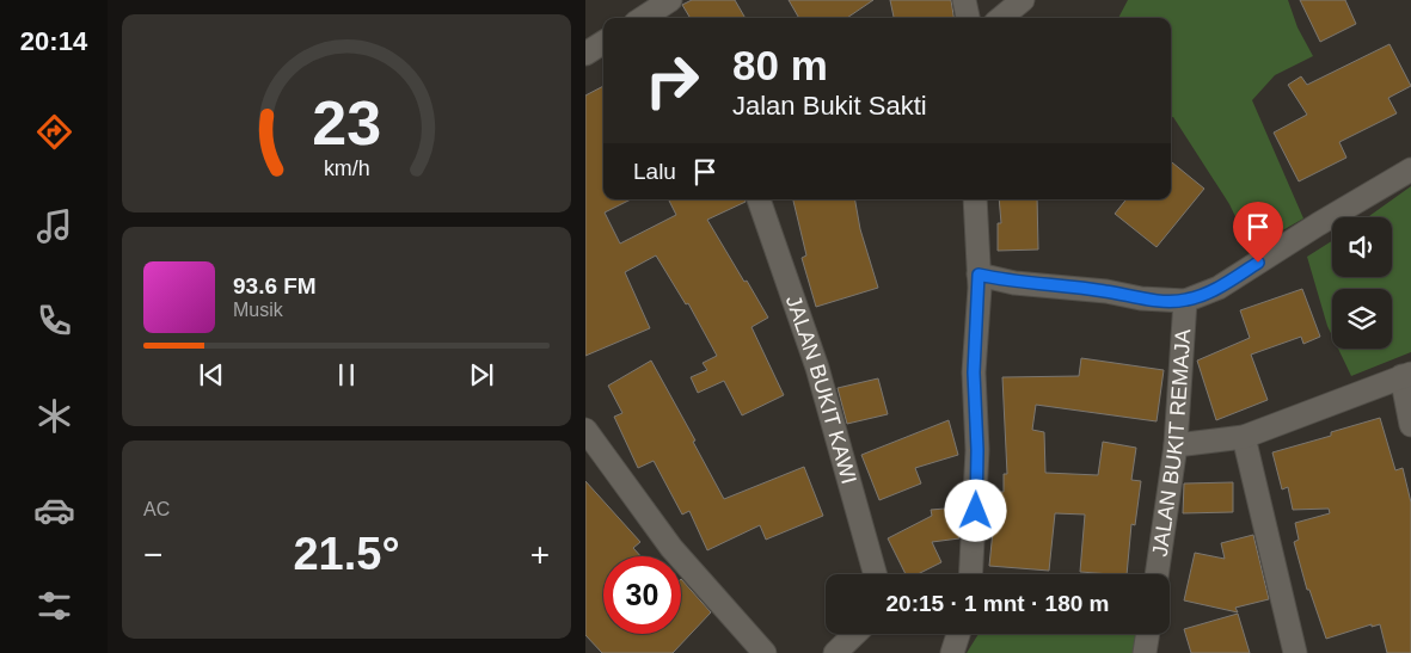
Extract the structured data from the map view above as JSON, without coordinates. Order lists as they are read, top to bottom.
{
  "streets": {
    "street": ["JALAN BUKIT KAWI", "JALAN BUKIT REMAJA"]
  },
  "page": {
    "tabs": "20:14",
    "turn": ["80 m", "Jalan Bukit Sakti"],
    "then": "Lalu",
    "song": ["93.6 FM", "Musik"],
    "tile": "AC",
    "heat": ["−", "21.5°", "+"],
    "limit": "30",
    "trip": "20:15 · 1 mnt · 180 m",
    "gauge": ["23", "km/h"]
  }
}
